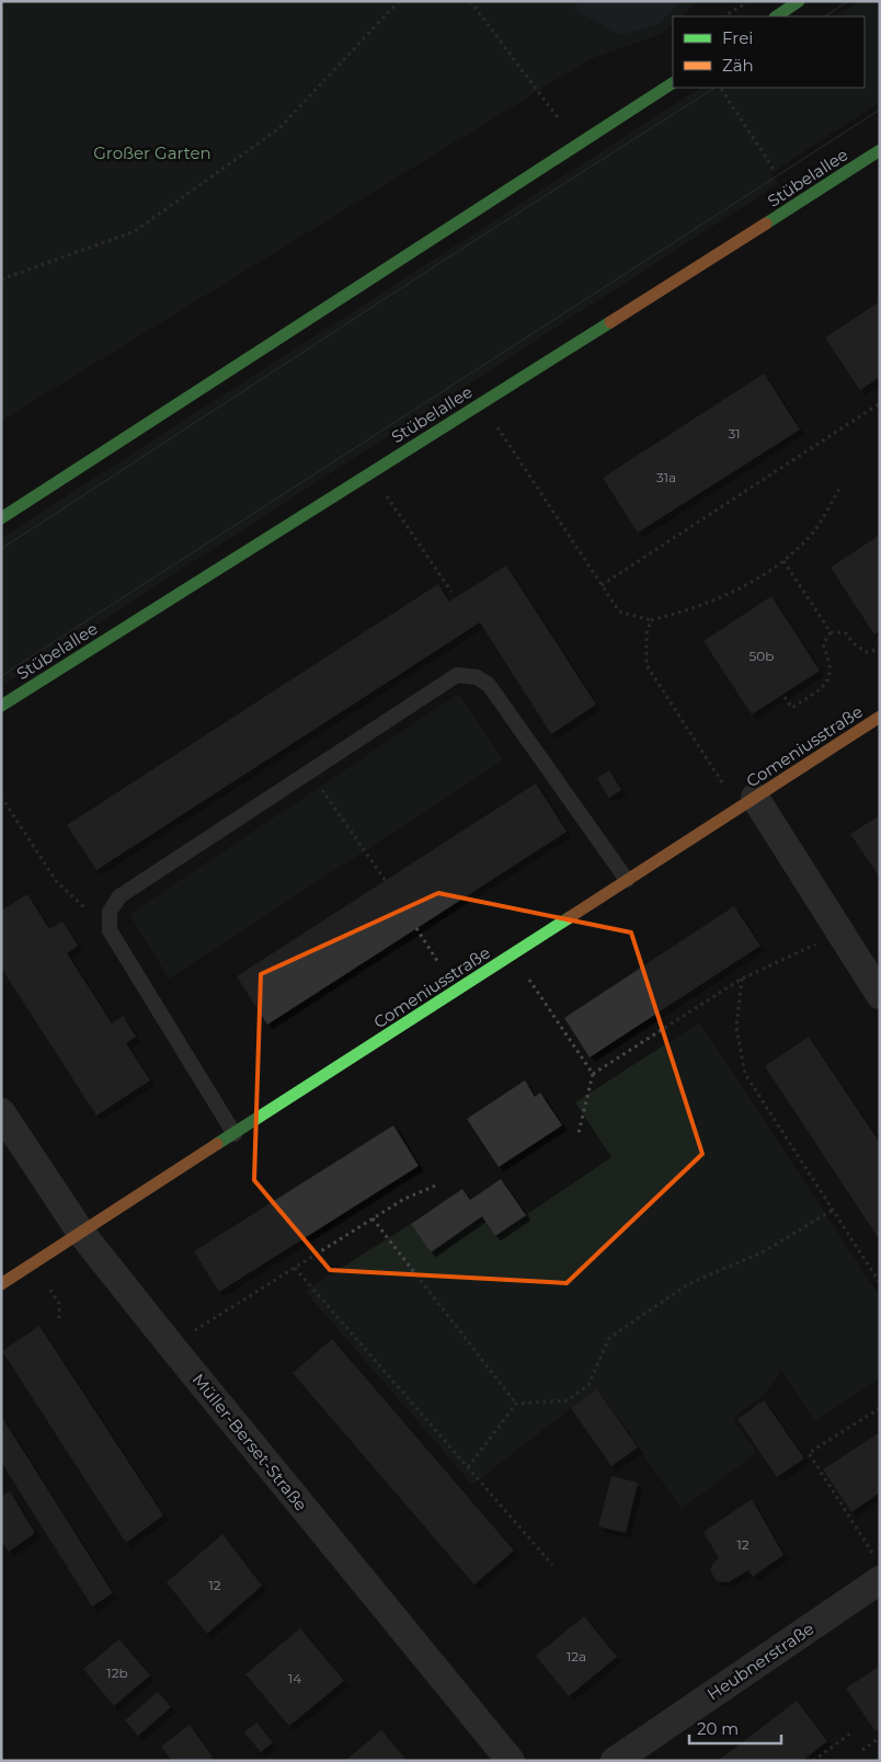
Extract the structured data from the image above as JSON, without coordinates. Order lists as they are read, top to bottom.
{
  "streets": {
    "main road": ["Stübelallee", "Comeniusstraße"],
    "street": ["Müller-Berset-Straße", "Heubnerstraße"]
  },
  "crossings": [
    ["Comeniusstraße", "Müller-Berset-Straße"]
  ],
  "parks": ["Großer Garten"],
  "house_numbers": [
    "31",
    "31a",
    "50b",
    "12",
    "12",
    "12a",
    "12b",
    "14"
  ],
  "legend": ["Frei", "Zäh"],
  "scale_bar": "20 m"
}
